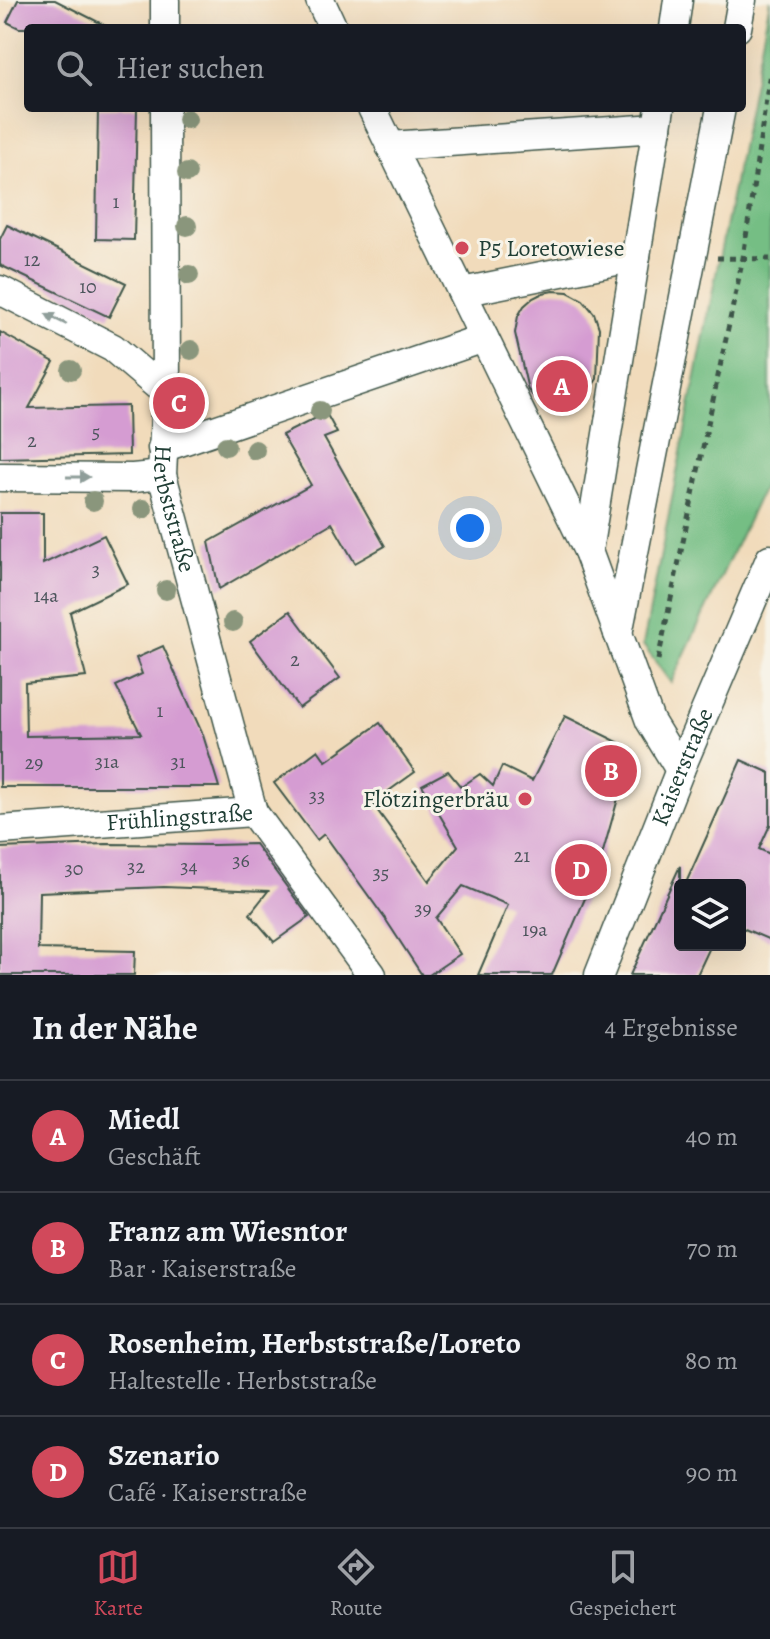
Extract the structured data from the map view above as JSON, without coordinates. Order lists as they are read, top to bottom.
{
  "streets": {
    "street": ["Herbststraße", "Kaiserstraße", "Frühlingstraße"]
  },
  "crossings": [
    ["Herbststraße", "Frühlingstraße"]
  ],
  "places": ["P5 Loretowiese", "Flötzingerbräu"],
  "house_numbers": [
    "1",
    "12",
    "10",
    "5",
    "2",
    "3",
    "14a",
    "2",
    "1",
    "31a",
    "31",
    "29",
    "33",
    "21",
    "36",
    "32",
    "34",
    "30",
    "35",
    "39",
    "19a"
  ],
  "page": {
    "search": "Hier suchen",
    "pins": [
      "A",
      "C",
      "B",
      "D"
    ],
    "heading": ["In der Nähe", "4 Ergebnisse"],
    "list": [
      {
        "mark": "A",
        "name": "Miedl",
        "note": "Geschäft",
        "value": "40 m"
      },
      {
        "mark": "B",
        "name": "Franz am Wiesntor",
        "note": "Bar · Kaiserstraße",
        "value": "70 m"
      },
      {
        "mark": "C",
        "name": "Rosenheim, Herbststraße/Loreto",
        "note": "Haltestelle · Herbststraße",
        "value": "80 m"
      },
      {
        "mark": "D",
        "name": "Szenario",
        "note": "Café · Kaiserstraße",
        "value": "90 m"
      }
    ],
    "nav": ["Karte", "Route", "Gespeichert"]
  }
}
